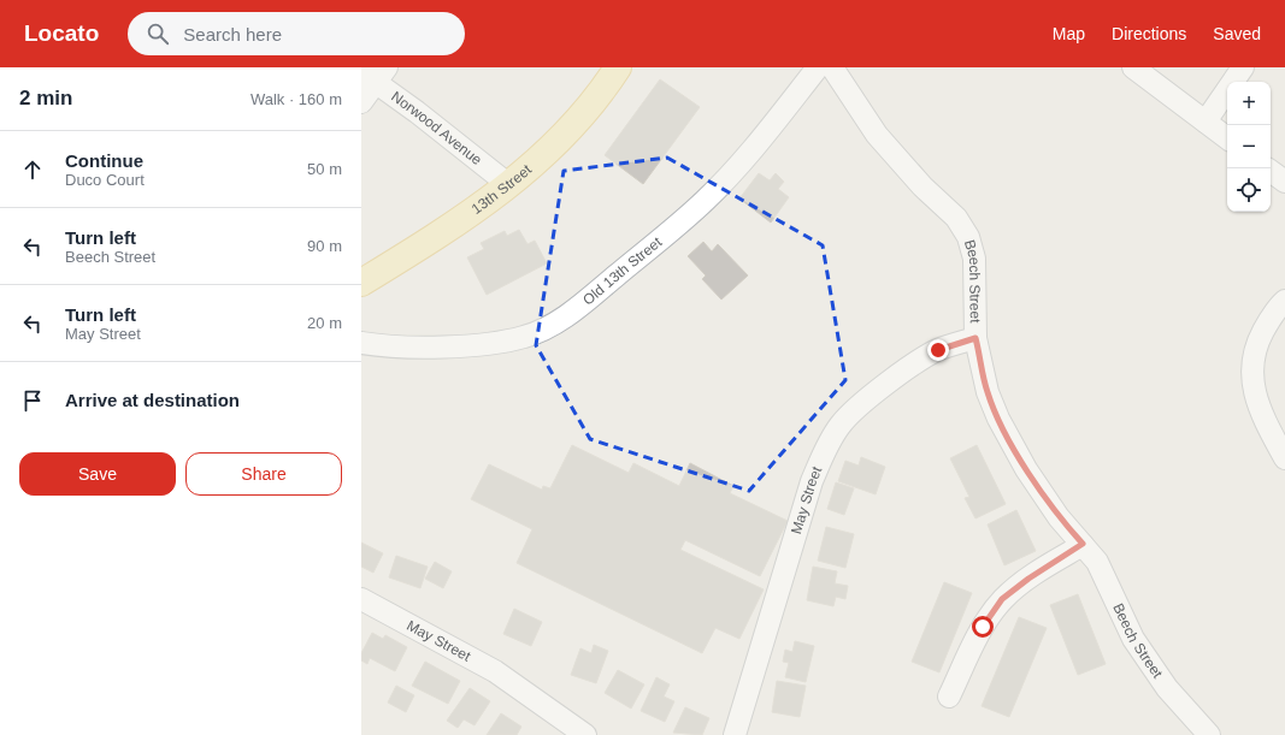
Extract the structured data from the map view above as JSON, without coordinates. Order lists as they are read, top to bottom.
{
  "streets": {
    "main road": ["13th Street"],
    "street": [
      "Norwood Avenue",
      "Old 13th Street",
      "Beech Street",
      "May Street"
    ]
  },
  "crossings": [
    ["Norwood Avenue", "13th Street"],
    ["Beech Street", "May Street"]
  ],
  "page": {
    "header": "Locato",
    "search": "Search here",
    "nav": ["Map", "Directions", "Saved"],
    "heading": ["2 min", "Walk · 160 m"],
    "map_buttons": ["+", "−"],
    "list": [
      ["Continue", "Duco Court", "50 m"],
      ["Turn left", "Beech Street", "90 m"],
      ["Turn left", "May Street", "20 m"],
      "Arrive at destination"
    ],
    "buttons": ["Save", "Share"]
  }
}
